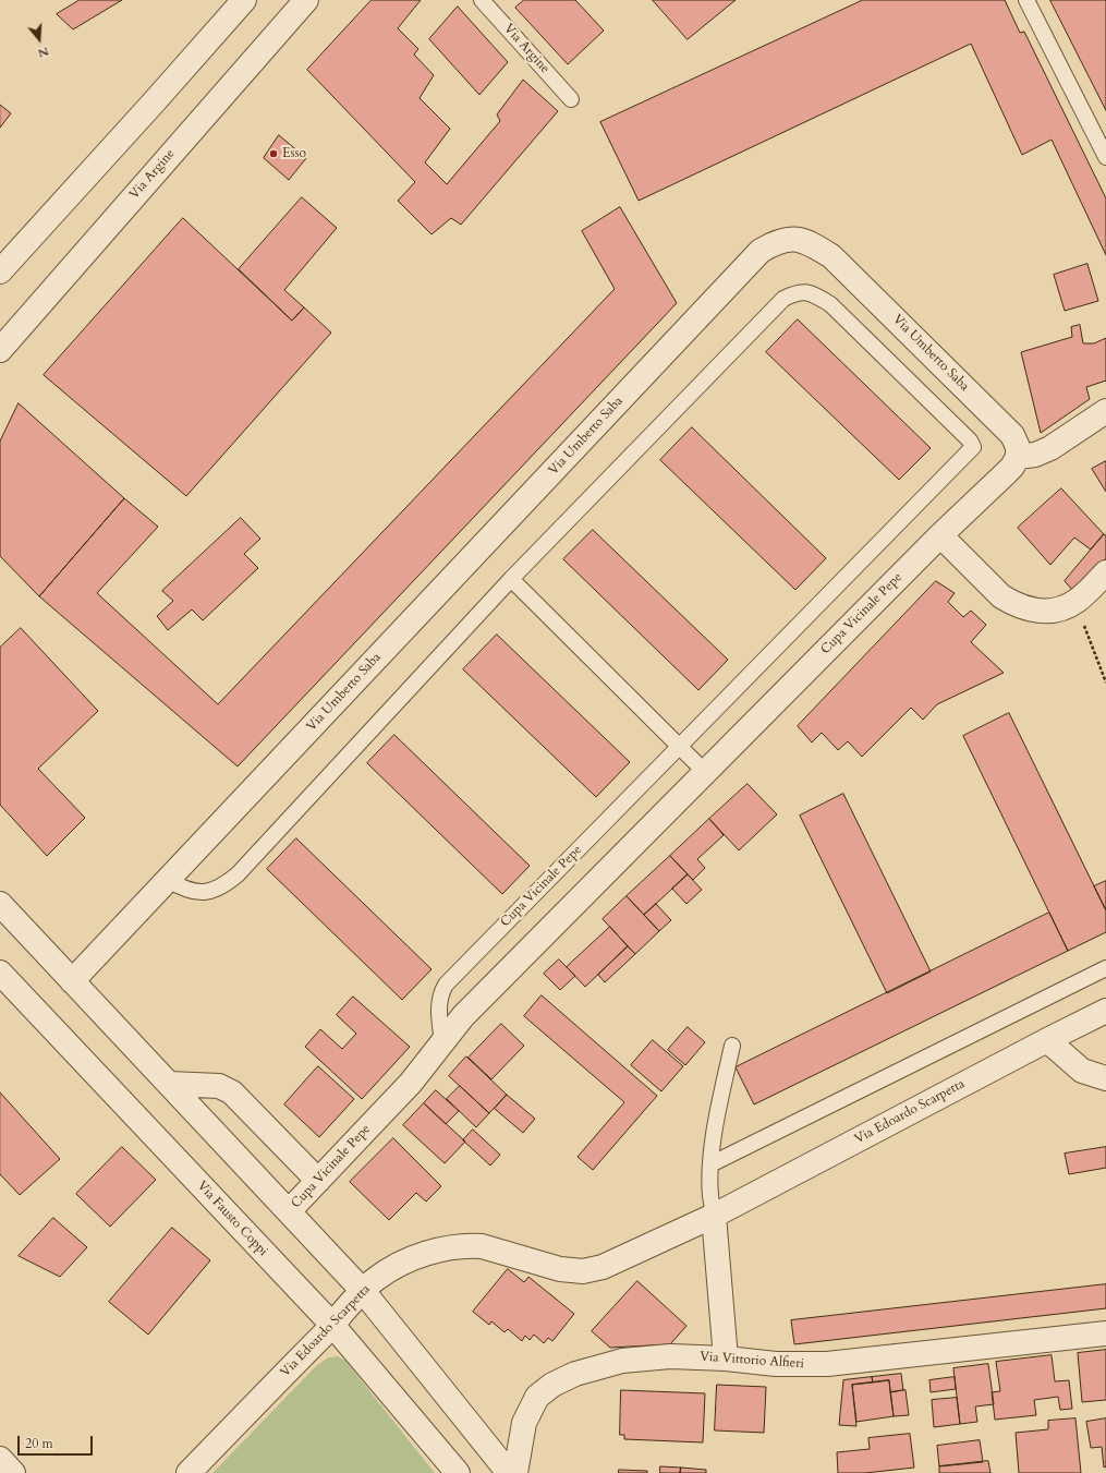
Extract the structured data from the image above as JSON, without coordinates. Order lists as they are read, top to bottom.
{
  "streets": {
    "street": [
      "Via Argine",
      "Via Umberto Saba",
      "Cupa Vicinale Pepe",
      "Via Edoardo Scarpetta",
      "Via Fausto Coppi",
      "Via Vittorio Alfieri"
    ]
  },
  "crossings": [
    ["Via Umberto Saba", "Cupa Vicinale Pepe"],
    ["Via Edoardo Scarpetta", "Via Fausto Coppi"]
  ],
  "places": ["Esso"],
  "scale_bar": "20 m",
  "north": "bottom"
}
